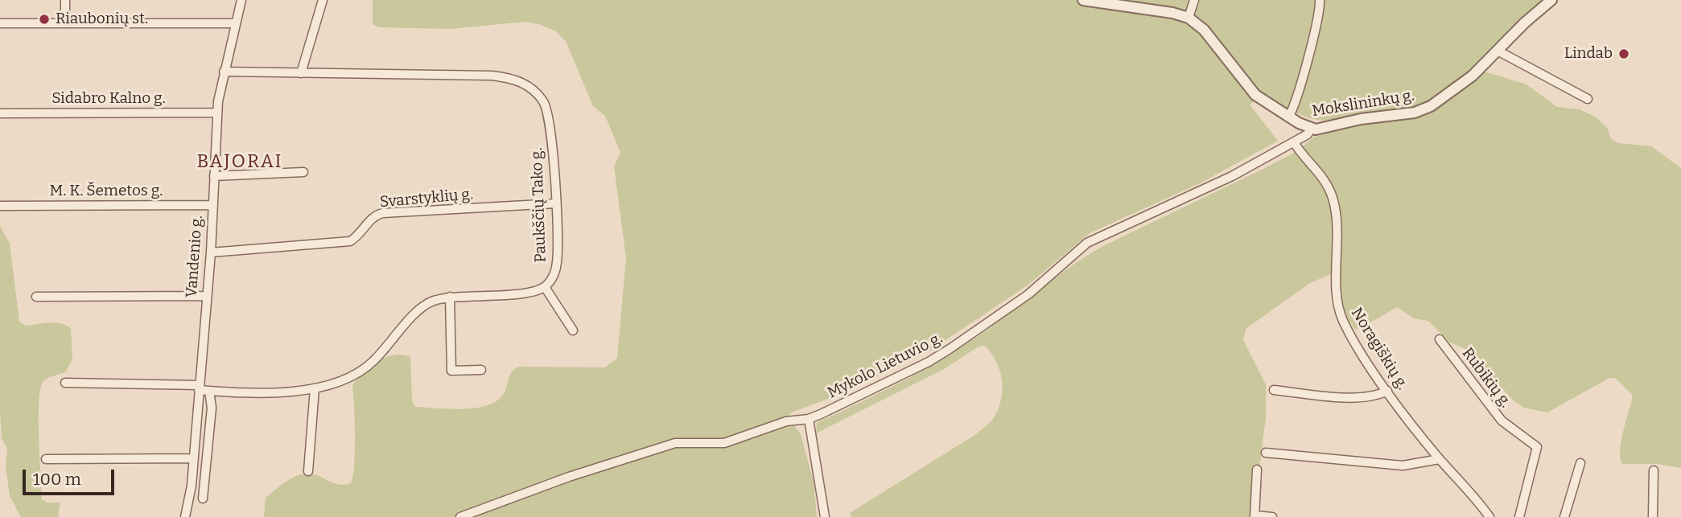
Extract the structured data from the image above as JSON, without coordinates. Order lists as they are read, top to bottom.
{
  "streets": {
    "street": [
      "Sidabro Kalno g.",
      "Mokslininkų g.",
      "M. K. Šemetos g.",
      "Svarstyklių g.",
      "Paukščių Tako g.",
      "Vandenio g.",
      "Noragiškių g.",
      "Mykolo Lietuvio g.",
      "Rubikių g."
    ]
  },
  "crossings": [
    ["Sidabro Kalno g.", "Vandenio g."],
    ["Mokslininkų g.", "Mykolo Lietuvio g."],
    ["M. K. Šemetos g.", "Vandenio g."],
    ["Svarstyklių g.", "Paukščių Tako g."],
    ["Svarstyklių g.", "Vandenio g."],
    ["Paukščių Tako g.", "Vandenio g."],
    ["Noragiškių g.", "Mykolo Lietuvio g."]
  ],
  "districts": ["BAJORAI"],
  "places": ["Riaubonių st.", "Lindab"],
  "scale_bar": "100 m"
}
